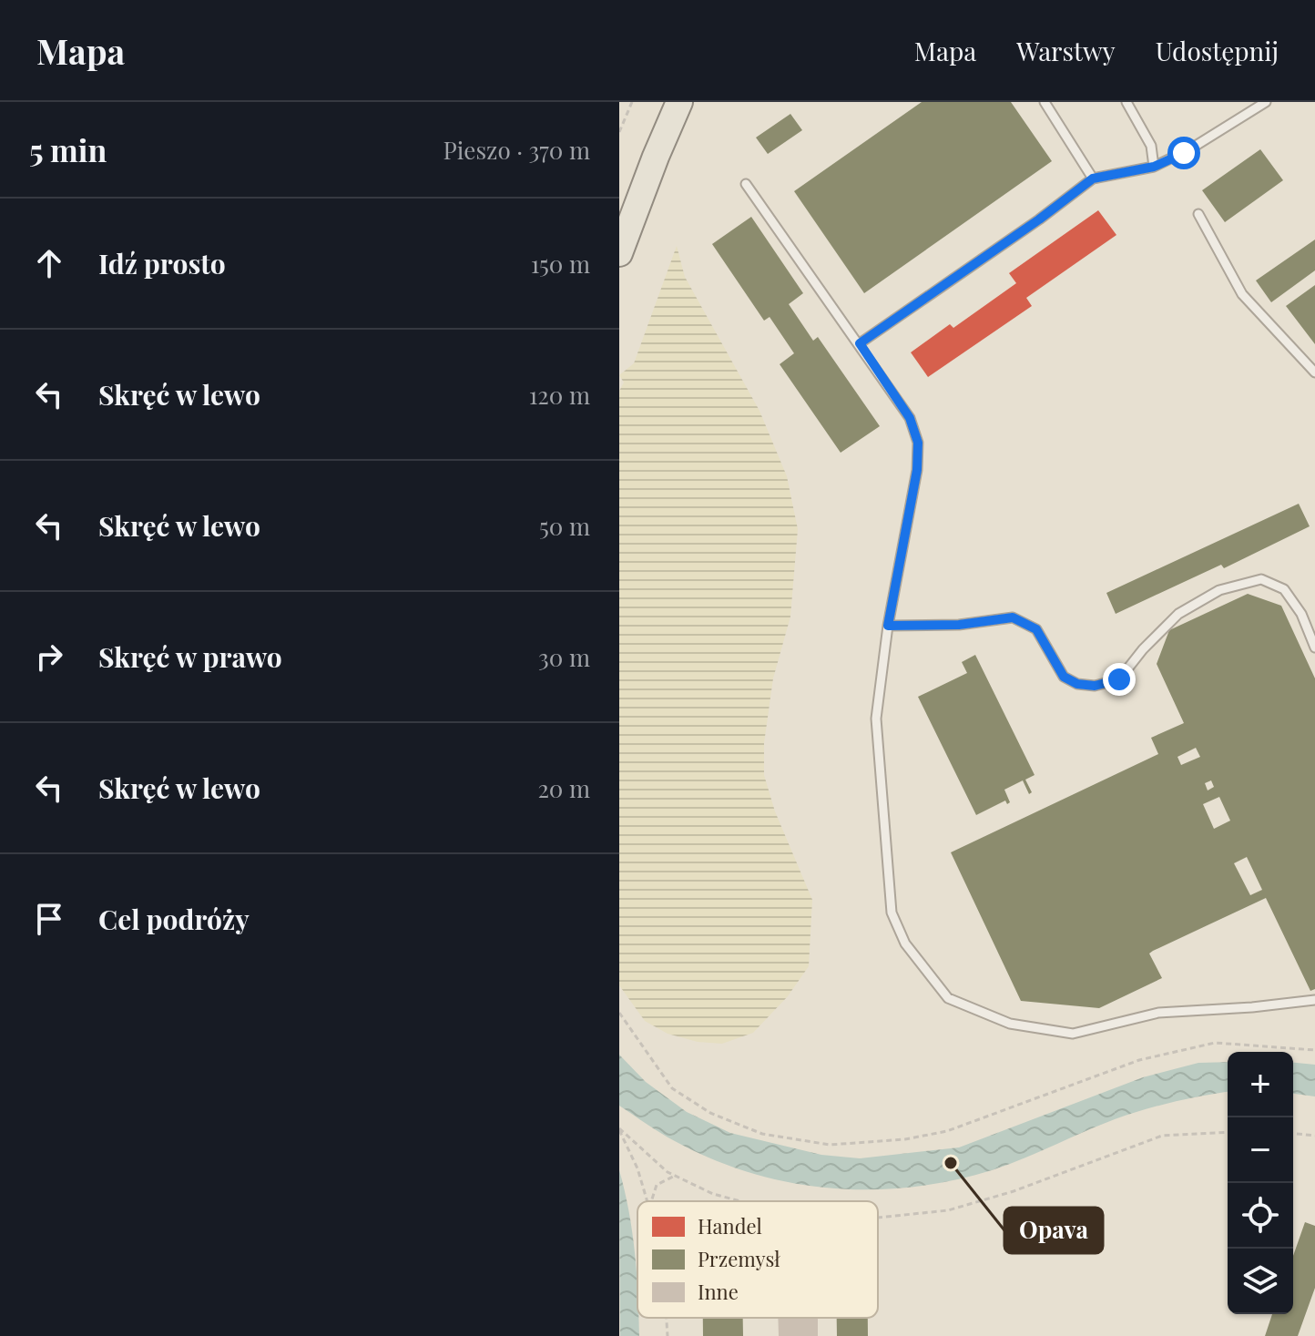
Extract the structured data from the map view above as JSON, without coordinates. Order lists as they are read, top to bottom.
{
  "places": ["Opava"],
  "legend": ["Handel", "Przemysł", "Inne"],
  "page": {
    "header": "Mapa",
    "nav": ["Mapa", "Warstwy", "Udostępnij"],
    "heading": ["5 min", "Pieszo · 370 m"],
    "list": [
      ["Idź prosto", "150 m"],
      ["Skręć w lewo", "120 m"],
      ["Skręć w lewo", "50 m"],
      ["Skręć w prawo", "30 m"],
      ["Skręć w lewo", "20 m"],
      "Cel podróży"
    ],
    "map_buttons": ["+", "−"]
  }
}
